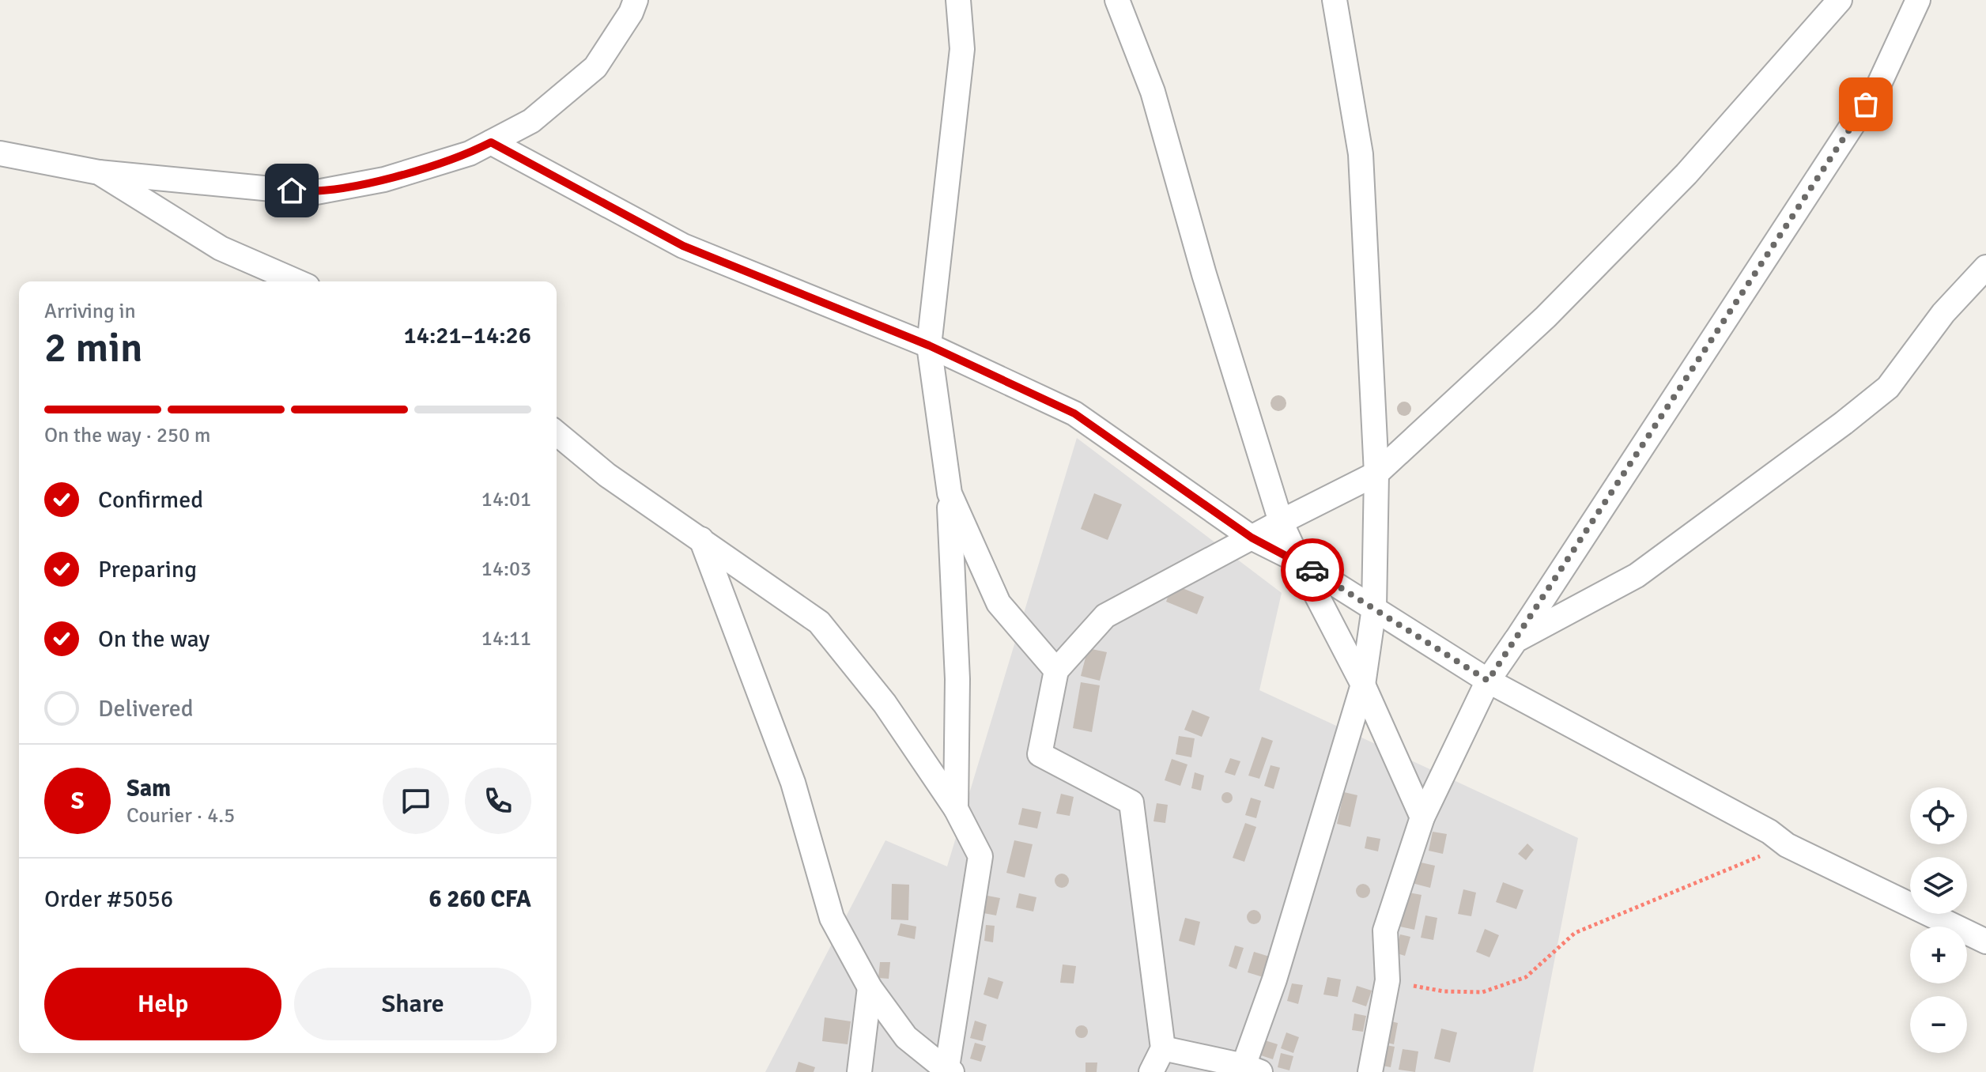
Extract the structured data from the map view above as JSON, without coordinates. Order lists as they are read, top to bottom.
{
  "page": {
    "heading": ["2 min", "Arriving in", "14:21–14:26"],
    "panel": [
      "Sam",
      "Courier · 4.5",
      "Order #5056",
      "6 260 CFA"
    ],
    "bar": "On the way · 250 m",
    "list": [
      ["Confirmed", "14:01"],
      ["Preparing", "14:03"],
      ["On the way", "14:11"],
      "Delivered"
    ],
    "round": "S",
    "map_buttons": ["+", "−"],
    "buttons": ["Help", "Share"]
  }
}
